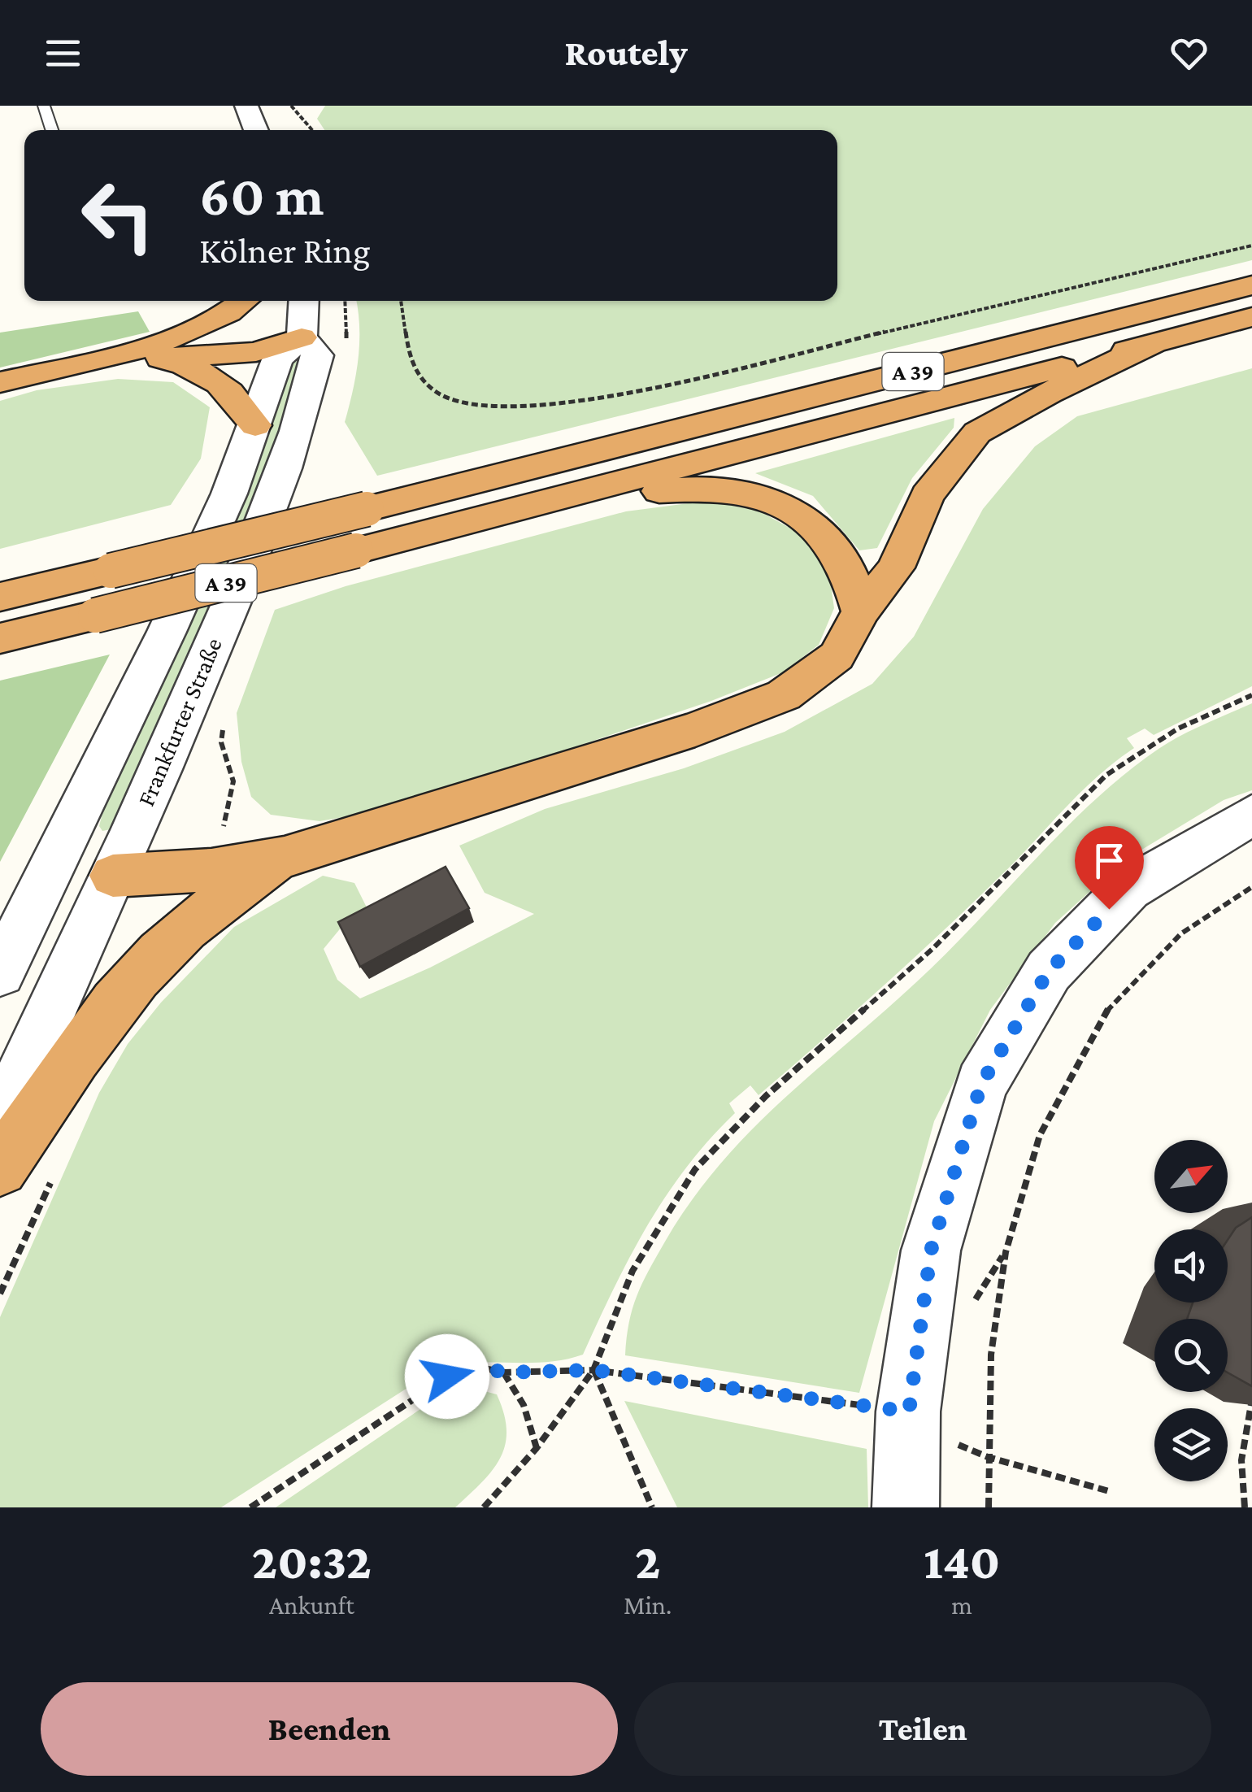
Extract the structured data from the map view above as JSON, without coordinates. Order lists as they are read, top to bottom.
{
  "streets": {
    "highway": ["A 39"],
    "street": ["Frankfurter Straße"]
  },
  "north": "top right",
  "page": {
    "header": "Routely",
    "turn": ["60 m", "Kölner Ring"],
    "eta": [
      "20:32",
      "Ankunft",
      "2",
      "Min.",
      "140",
      "m"
    ],
    "buttons": ["Beenden", "Teilen"]
  }
}
